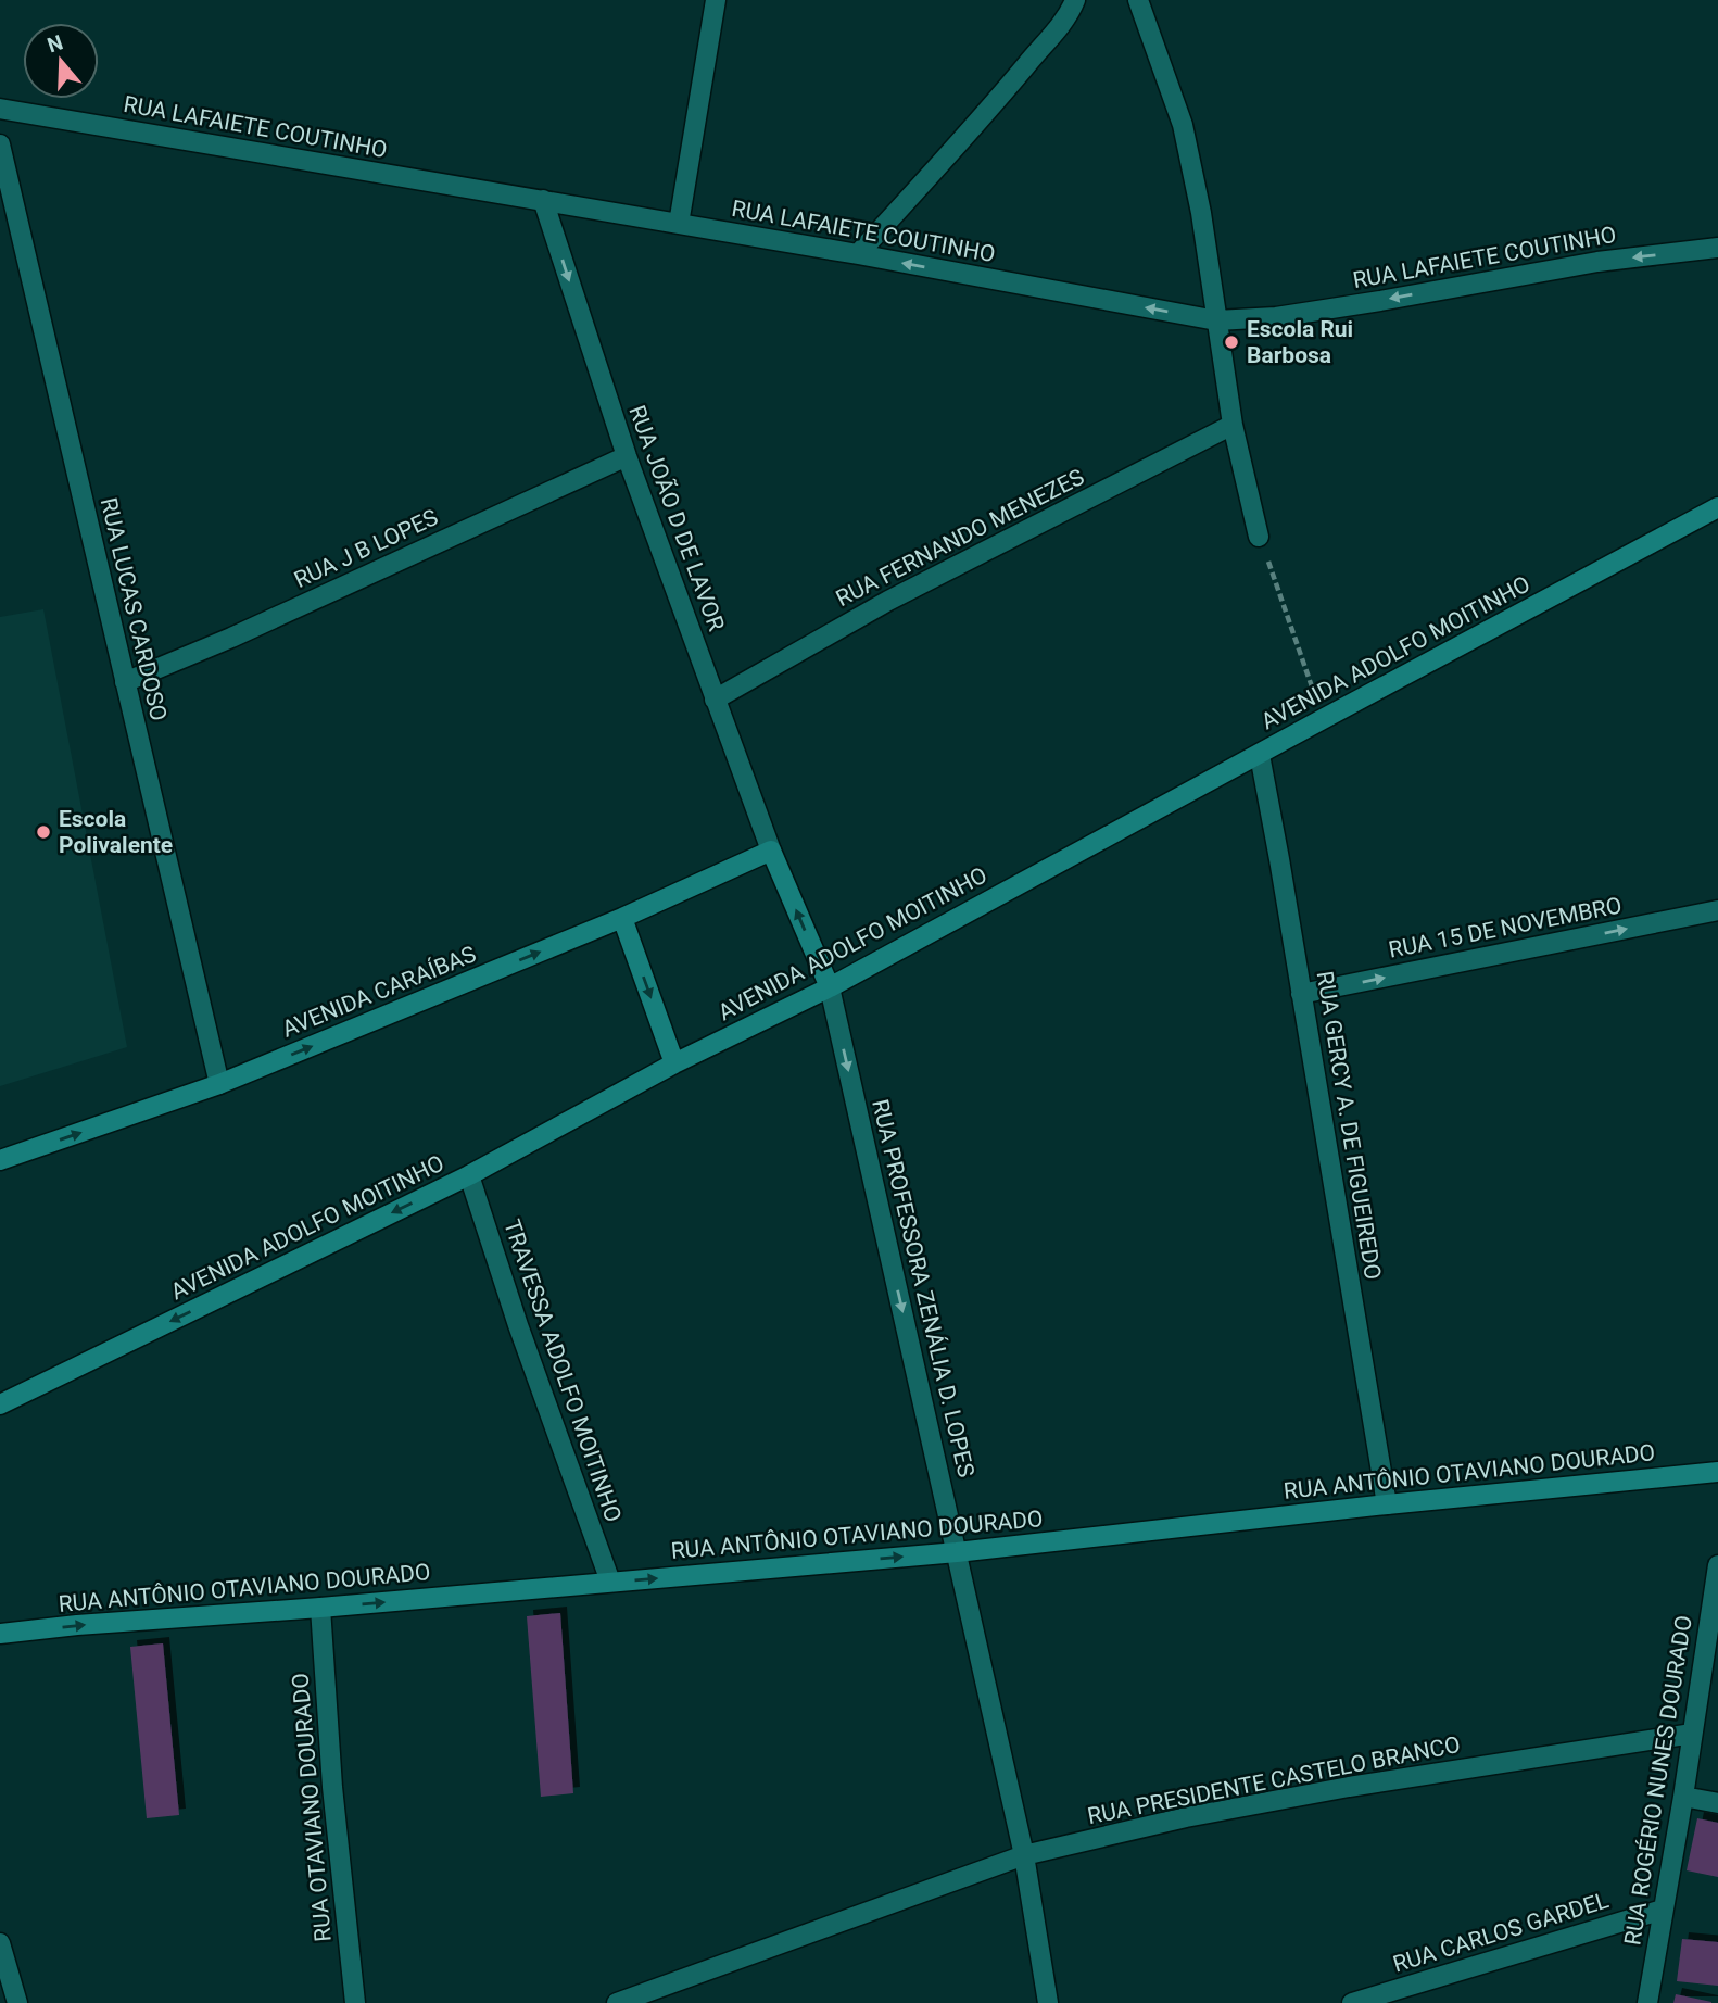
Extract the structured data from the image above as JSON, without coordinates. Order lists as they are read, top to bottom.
{
  "streets": {
    "main road": ["AVENIDA ADOLFO MOITINHO", "AVENIDA CARAÍBAS", "RUA ANTÔNIO OTAVIANO DOURADO"],
    "street": [
      "RUA LAFAIETE COUTINHO",
      "RUA JOÃO D DE LAVOR",
      "RUA FERNANDO MENEZES",
      "RUA J B LOPES",
      "RUA LUCAS CARDOSO",
      "RUA 15 DE NOVEMBRO",
      "RUA GERCY A. DE FIGUEIREDO",
      "RUA PROFESSORA ZENÁLIA D. LOPES",
      "TRAVESSA ADOLFO MOITINHO",
      "RUA PRESIDENTE CASTELO BRANCO",
      "RUA ROGÉRIO NUNES DOURADO",
      "RUA OTAVIANO DOURADO",
      "RUA CARLOS GARDEL"
    ]
  },
  "crossings": [
    ["RUA LAFAIETE COUTINHO", "RUA JOÃO D DE LAVOR"],
    ["RUA JOÃO D DE LAVOR", "RUA FERNANDO MENEZES"],
    ["RUA JOÃO D DE LAVOR", "RUA J B LOPES"],
    ["RUA JOÃO D DE LAVOR", "AVENIDA CARAÍBAS"],
    ["RUA J B LOPES", "RUA LUCAS CARDOSO"],
    ["RUA LUCAS CARDOSO", "AVENIDA CARAÍBAS"],
    ["AVENIDA ADOLFO MOITINHO", "RUA GERCY A. DE FIGUEIREDO"],
    ["AVENIDA ADOLFO MOITINHO", "RUA PROFESSORA ZENÁLIA D. LOPES"],
    ["AVENIDA ADOLFO MOITINHO", "TRAVESSA ADOLFO MOITINHO"],
    ["RUA 15 DE NOVEMBRO", "RUA GERCY A. DE FIGUEIREDO"],
    ["RUA GERCY A. DE FIGUEIREDO", "RUA ANTÔNIO OTAVIANO DOURADO"],
    ["RUA PROFESSORA ZENÁLIA D. LOPES", "RUA ANTÔNIO OTAVIANO DOURADO"],
    ["RUA PROFESSORA ZENÁLIA D. LOPES", "RUA PRESIDENTE CASTELO BRANCO"],
    ["TRAVESSA ADOLFO MOITINHO", "RUA ANTÔNIO OTAVIANO DOURADO"],
    ["RUA ANTÔNIO OTAVIANO DOURADO", "RUA OTAVIANO DOURADO"],
    ["RUA PRESIDENTE CASTELO BRANCO", "RUA ROGÉRIO NUNES DOURADO"],
    ["RUA ROGÉRIO NUNES DOURADO", "RUA CARLOS GARDEL"]
  ],
  "one_way": [
    "RUA LAFAIETE COUTINHO",
    "RUA JOÃO D DE LAVOR",
    "RUA 15 DE NOVEMBRO",
    "AVENIDA CARAÍBAS",
    "RUA PROFESSORA ZENÁLIA D. LOPES",
    "RUA ANTÔNIO OTAVIANO DOURADO"
  ],
  "places": ["Escola Rui Barbosa", "Escola Polivalente"],
  "north": "top"
}
